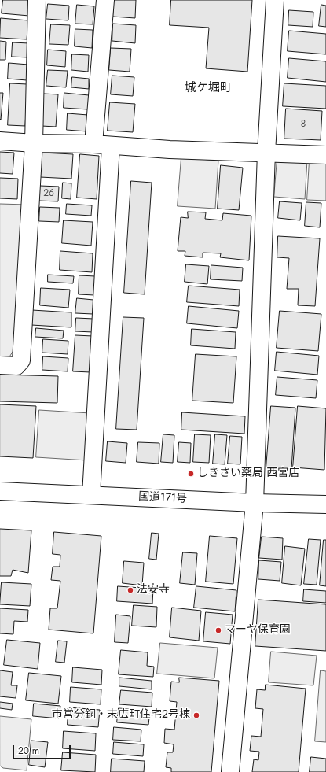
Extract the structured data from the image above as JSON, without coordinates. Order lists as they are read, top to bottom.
{
  "streets": {
    "main road": ["国道171号"]
  },
  "districts": ["城ケ堀町"],
  "places": [
    "しきさい薬局 西宮店",
    "法安寺",
    "マーヤ保育園",
    "市営分銅・末広町住宅2号棟"
  ],
  "house_numbers": ["8", "26"],
  "scale_bar": "20 m"
}
